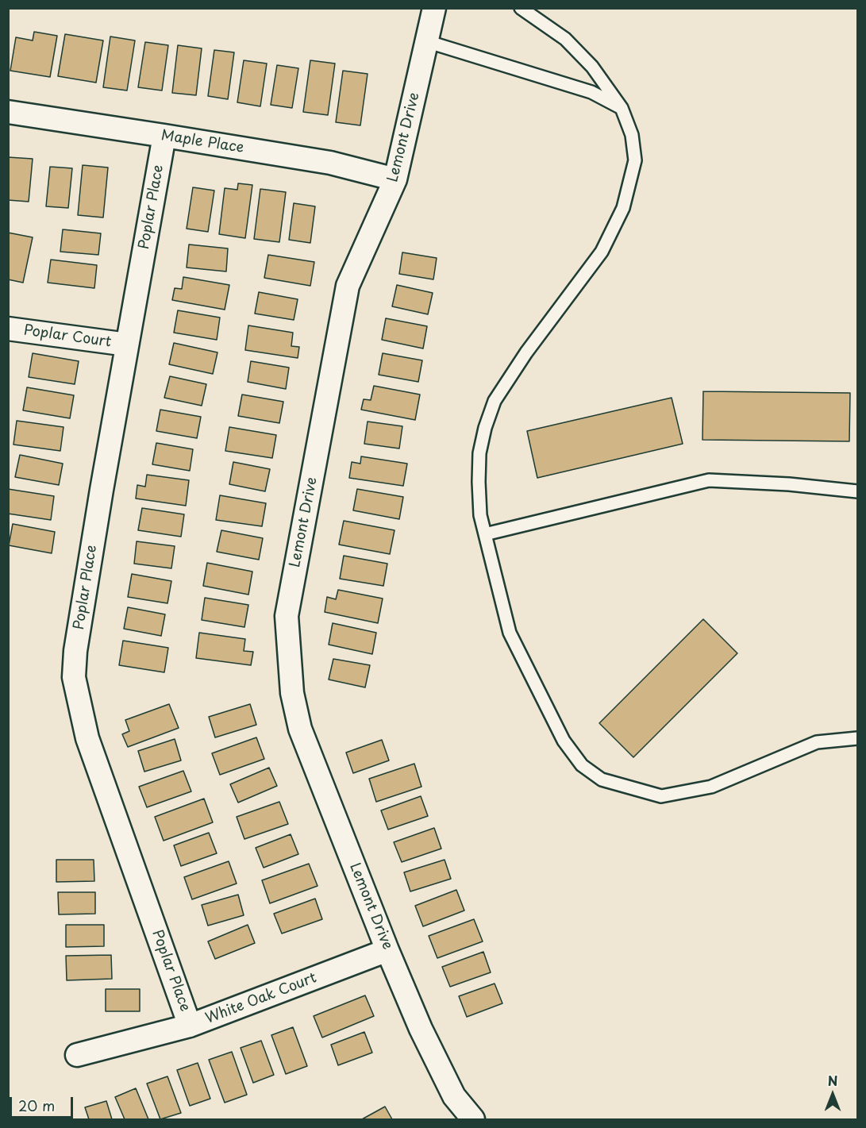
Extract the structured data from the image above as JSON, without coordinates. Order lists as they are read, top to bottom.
{
  "streets": {
    "street": [
      "Lemont Drive",
      "Maple Place",
      "Poplar Place",
      "Poplar Court",
      "White Oak Court"
    ]
  },
  "crossings": [
    ["Lemont Drive", "Maple Place"],
    ["Lemont Drive", "White Oak Court"],
    ["Maple Place", "Poplar Place"],
    ["Poplar Place", "Poplar Court"],
    ["Poplar Place", "White Oak Court"]
  ],
  "scale_bar": "20 m",
  "north": "top"
}
